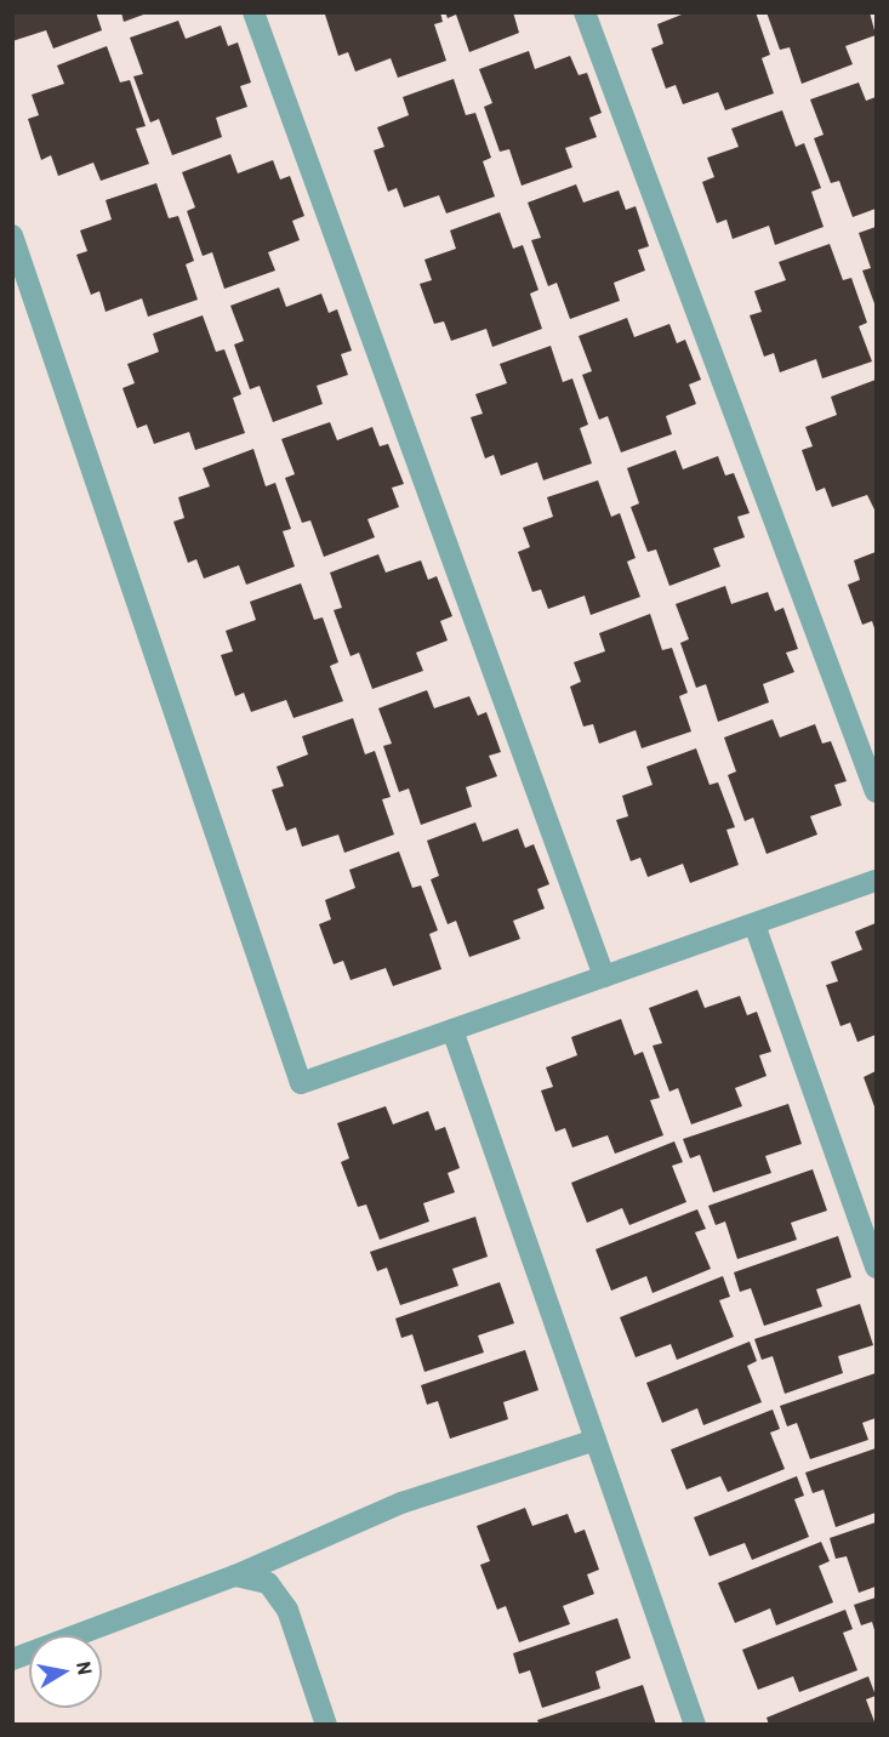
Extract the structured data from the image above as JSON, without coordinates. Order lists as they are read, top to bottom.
{
  "north": "right"
}
